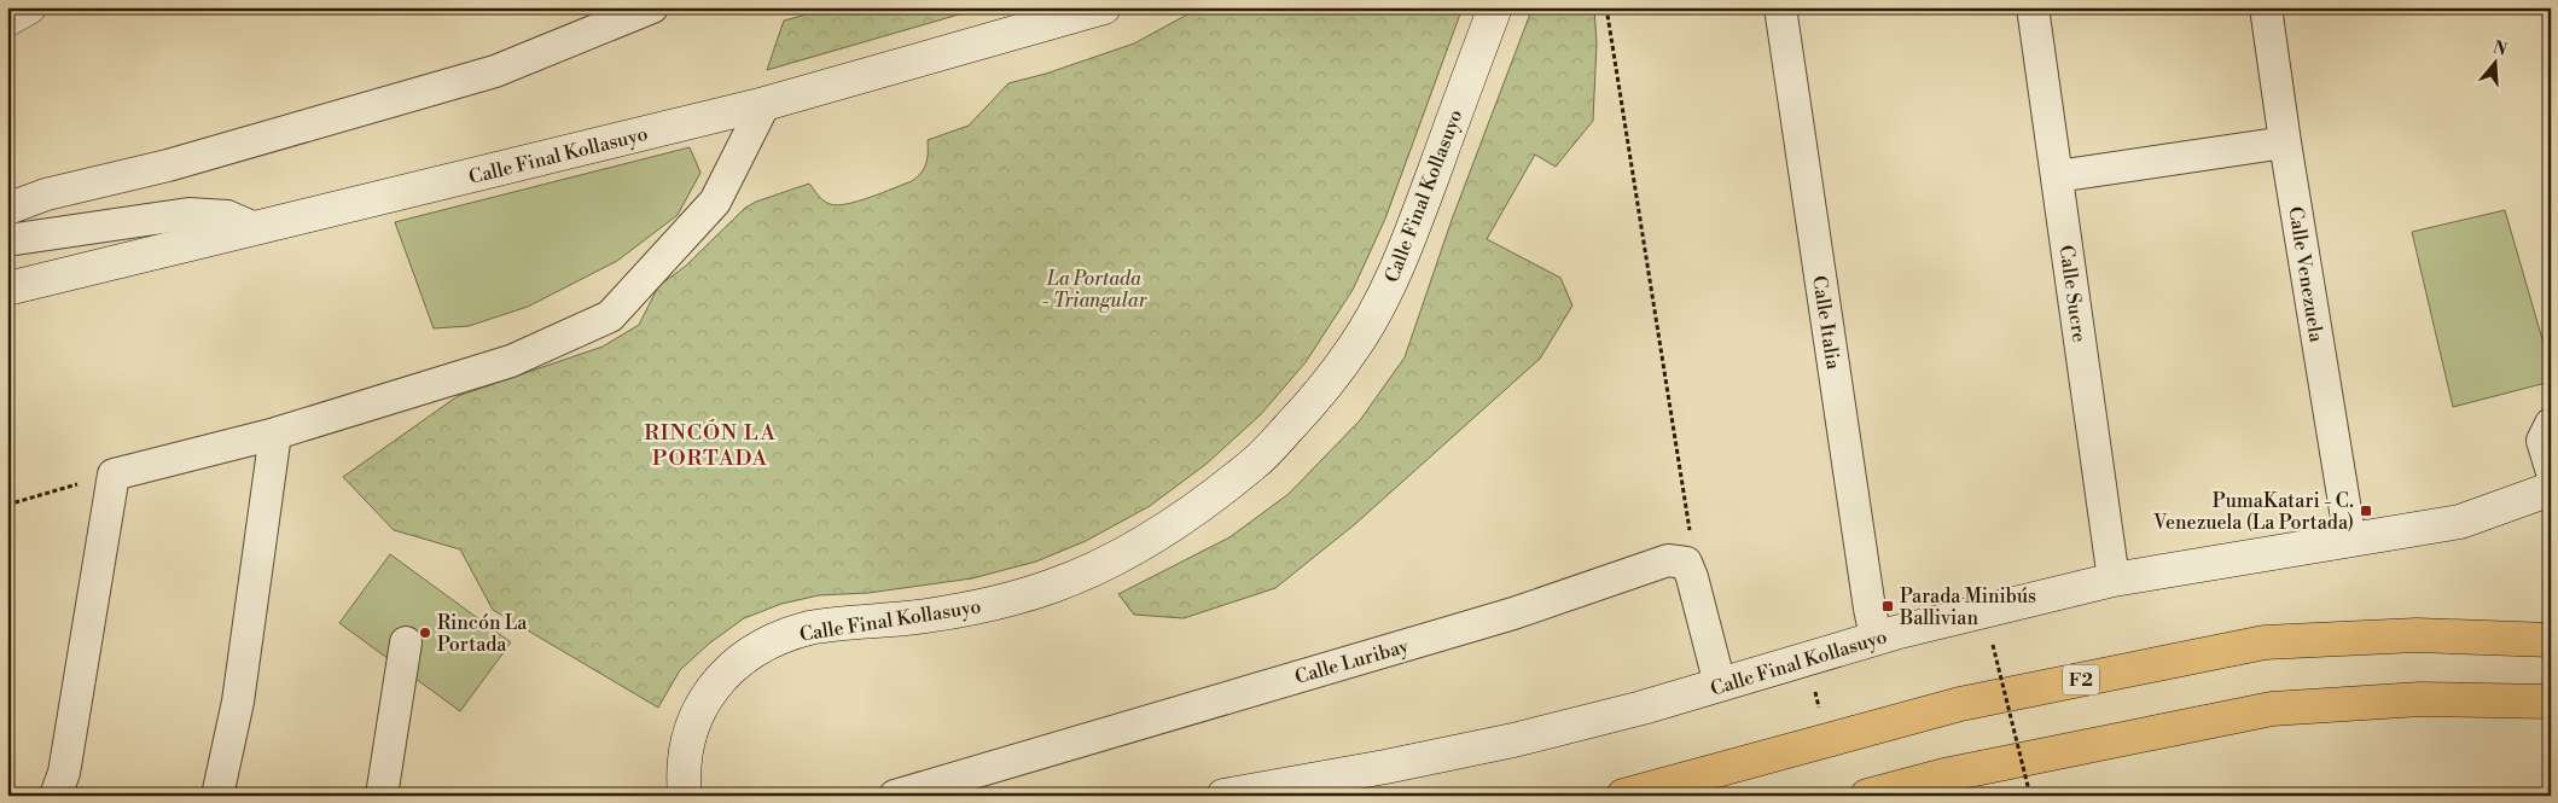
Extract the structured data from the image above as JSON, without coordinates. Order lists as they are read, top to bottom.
{
  "streets": {
    "highway": ["F2"],
    "main road": ["Calle Final Kollasuyo"],
    "street": [
      "Calle Venezuela",
      "Calle Sucre",
      "Calle Italia",
      "Calle Luribay"
    ]
  },
  "crossings": [
    ["Calle Final Kollasuyo", "Calle Venezuela"],
    ["Calle Final Kollasuyo", "Calle Sucre"],
    ["Calle Final Kollasuyo", "Calle Italia"]
  ],
  "districts": ["RINCÓN LA PORTADA"],
  "parks": ["La Portada - Triangular"],
  "places": {
    "transit": ["PumaKatari - C. Venezuela (La Portada)", "Parada Minibús Ballivian"],
    "other": ["Rincón La Portada"]
  },
  "north": "top"
}
